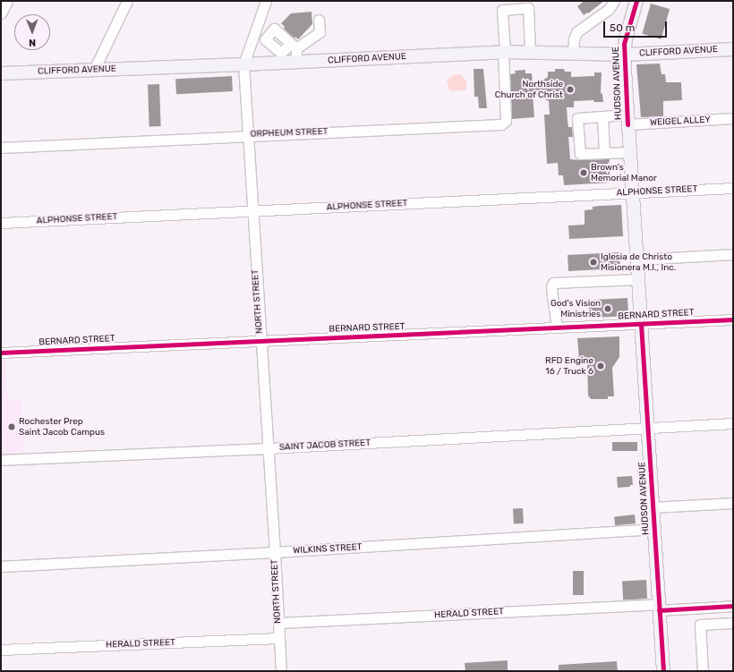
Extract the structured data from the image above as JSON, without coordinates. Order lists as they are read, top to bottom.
{
  "streets": {
    "main road": ["CLIFFORD AVENUE", "HUDSON AVENUE"],
    "street": [
      "WEIGEL ALLEY",
      "ORPHEUM STREET",
      "ALPHONSE STREET",
      "NORTH STREET",
      "BERNARD STREET",
      "SAINT JACOB STREET",
      "WILKINS STREET",
      "HERALD STREET"
    ]
  },
  "crossings": [
    ["CLIFFORD AVENUE", "HUDSON AVENUE"],
    ["CLIFFORD AVENUE", "ORPHEUM STREET"],
    ["CLIFFORD AVENUE", "NORTH STREET"],
    ["HUDSON AVENUE", "WEIGEL ALLEY"],
    ["HUDSON AVENUE", "ALPHONSE STREET"],
    ["HUDSON AVENUE", "BERNARD STREET"],
    ["HUDSON AVENUE", "SAINT JACOB STREET"],
    ["HUDSON AVENUE", "WILKINS STREET"],
    ["HUDSON AVENUE", "HERALD STREET"],
    ["ORPHEUM STREET", "NORTH STREET"],
    ["ALPHONSE STREET", "NORTH STREET"],
    ["NORTH STREET", "BERNARD STREET"],
    ["NORTH STREET", "SAINT JACOB STREET"],
    ["NORTH STREET", "WILKINS STREET"],
    ["NORTH STREET", "HERALD STREET"]
  ],
  "places": [
    "Northside Church of Christ",
    "Brown's Memorial Manor",
    "Iglesia de Christo Misionera M.I., Inc.",
    "God's Vision Ministries",
    "RFD Engine 16 / Truck 6",
    "Rochester Prep Saint Jacob Campus"
  ],
  "scale_bar": "50 m",
  "north": "bottom"
}
